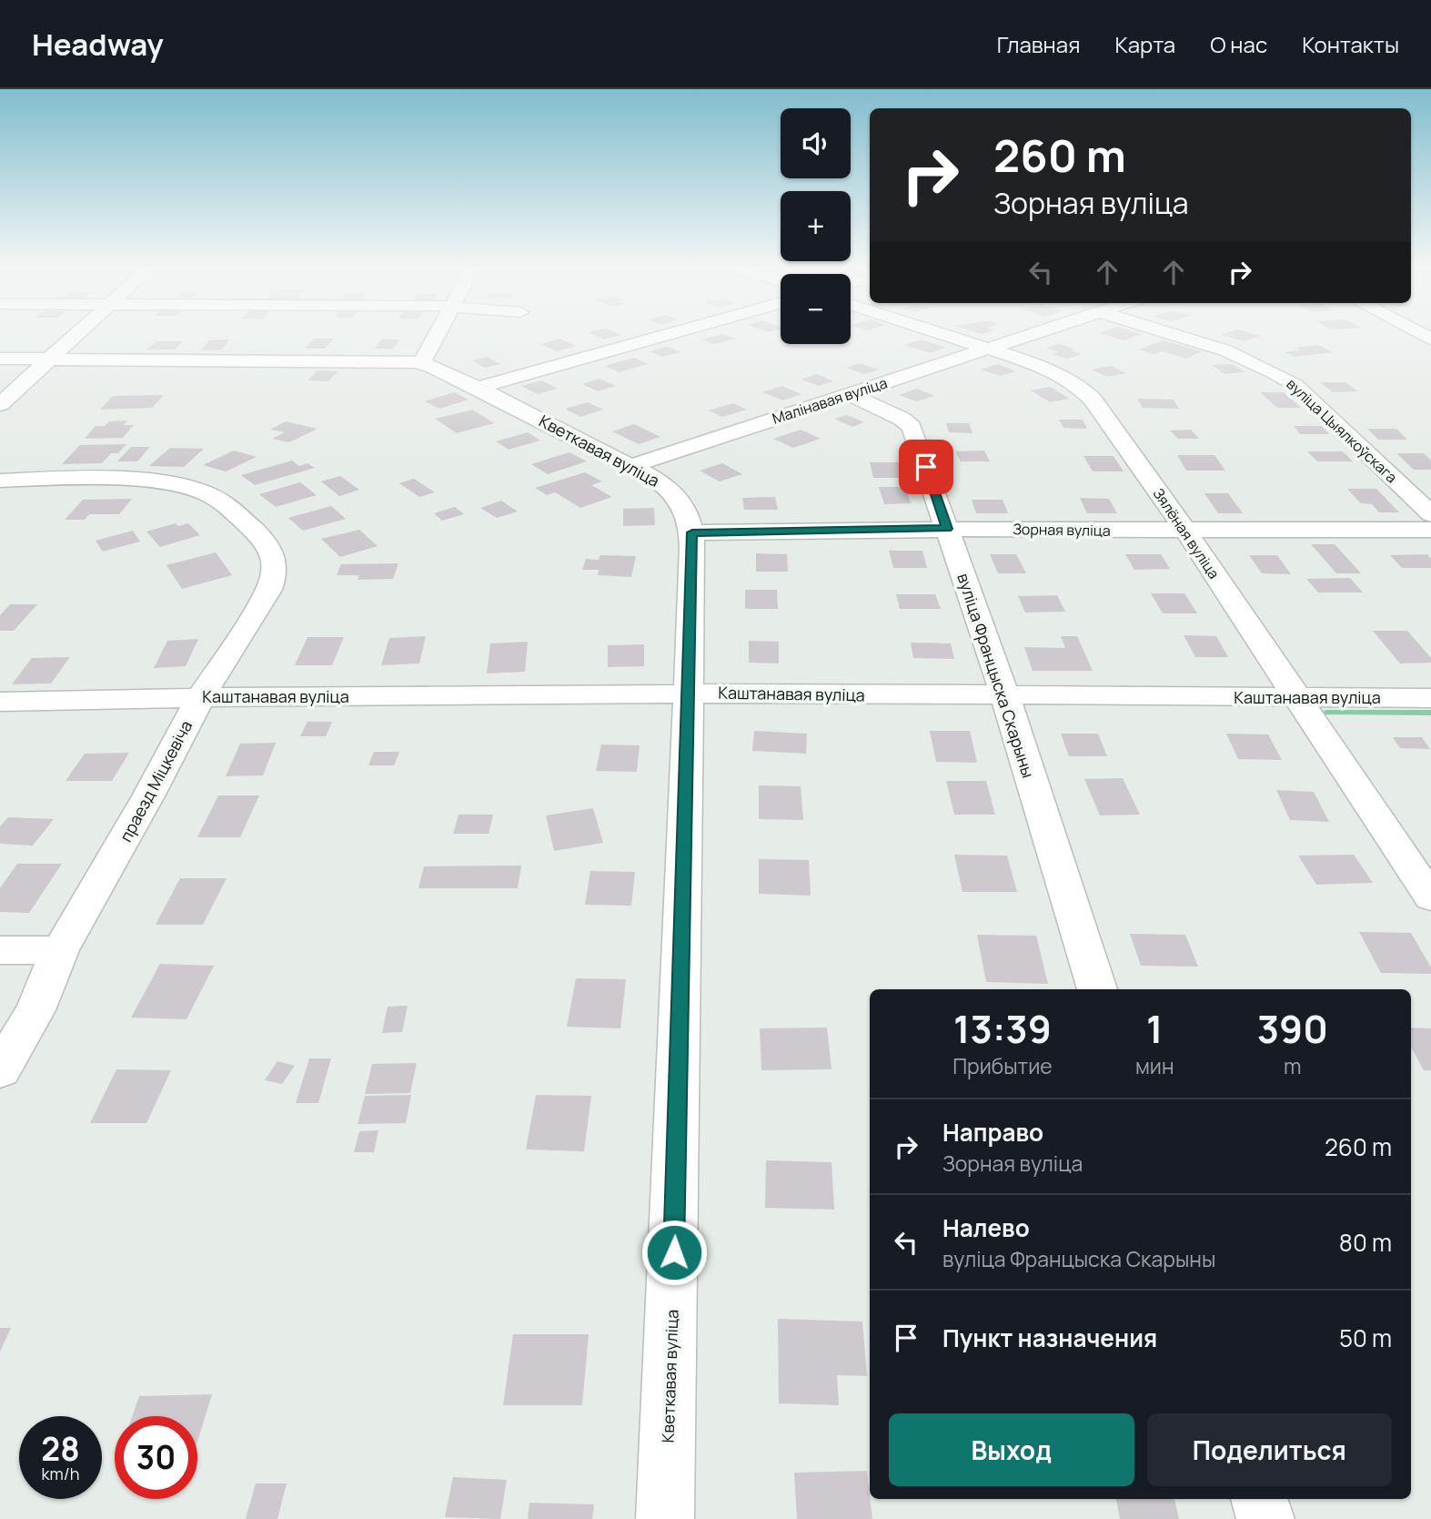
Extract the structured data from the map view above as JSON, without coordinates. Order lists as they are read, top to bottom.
{
  "streets": {
    "street": [
      "Малінавая вуліца",
      "вуліца Цыялкоўскага",
      "Кветкавая вуліца",
      "Зорная вуліца",
      "Зялёная вуліца",
      "вуліца Францыска Скарыны",
      "Каштанавая вуліца",
      "праезд Міцкевіча"
    ]
  },
  "crossings": [
    ["Малінавая вуліца", "Кветкавая вуліца"],
    ["Малінавая вуліца", "Зялёная вуліца"],
    ["Малінавая вуліца", "вуліца Францыска Скарыны"],
    ["Кветкавая вуліца", "Зорная вуліца"],
    ["Кветкавая вуліца", "Каштанавая вуліца"],
    ["Зорная вуліца", "Зялёная вуліца"],
    ["Зорная вуліца", "вуліца Францыска Скарыны"],
    ["Зялёная вуліца", "Каштанавая вуліца"],
    ["вуліца Францыска Скарыны", "Каштанавая вуліца"],
    ["Каштанавая вуліца", "праезд Міцкевіча"]
  ],
  "page": {
    "header": "Headway",
    "nav": [
      "Главная",
      "Карта",
      "О нас",
      "Контакты"
    ],
    "map_buttons": ["+", "−"],
    "turn": ["260 m", "Зорная вуліца"],
    "eta": [
      "13:39",
      "Прибытие",
      "1",
      "мин",
      "390",
      "m"
    ],
    "list": [
      {
        "name": "Направо",
        "note": "Зорная вуліца",
        "value": "260 m"
      },
      {
        "name": "Налево",
        "note": "вуліца Францыска Скарыны",
        "value": "80 m"
      },
      {
        "name": "Пункт назначения",
        "value": "50 m"
      }
    ],
    "buttons": ["Выход", "Поделиться"],
    "speed": "28 km/h",
    "limit": "30"
  }
}
